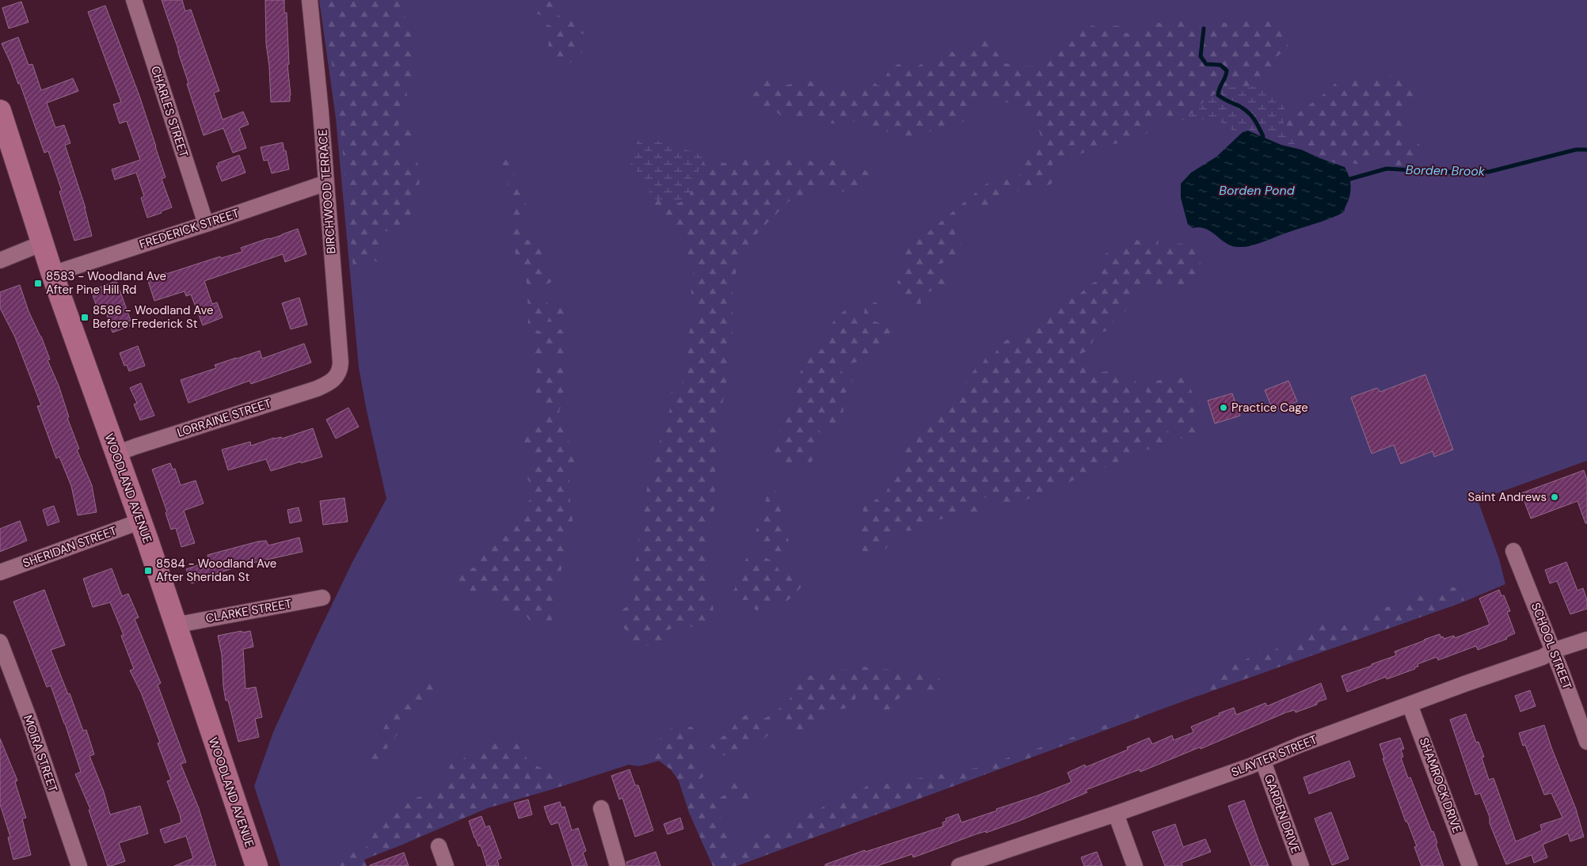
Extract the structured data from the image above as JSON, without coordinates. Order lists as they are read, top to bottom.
{
  "streets": {
    "main road": ["WOODLAND AVENUE"],
    "street": [
      "CHARLES STREET",
      "BIRCHWOOD TERRACE",
      "FREDERICK STREET",
      "LORRAINE STREET",
      "SHERIDAN STREET",
      "CLARKE STREET",
      "SCHOOL STREET",
      "MOIRA STREET",
      "SLAYTER STREET",
      "SHAMROCK DRIVE",
      "GARDEN DRIVE"
    ]
  },
  "crossings": [
    ["CHARLES STREET", "FREDERICK STREET"],
    ["BIRCHWOOD TERRACE", "FREDERICK STREET"],
    ["BIRCHWOOD TERRACE", "LORRAINE STREET"],
    ["FREDERICK STREET", "WOODLAND AVENUE"],
    ["LORRAINE STREET", "WOODLAND AVENUE"],
    ["WOODLAND AVENUE", "SHERIDAN STREET"],
    ["WOODLAND AVENUE", "CLARKE STREET"],
    ["SCHOOL STREET", "SLAYTER STREET"],
    ["SLAYTER STREET", "SHAMROCK DRIVE"],
    ["SLAYTER STREET", "GARDEN DRIVE"]
  ],
  "water": ["Borden Brook", "Borden Pond"],
  "places": {
    "transit": ["8583 - Woodland Ave After Pine Hill Rd", "8586 - Woodland Ave Before Frederick St", "8584 - Woodland Ave After Sheridan St"],
    "other": ["Practice Cage", "Saint Andrews"]
  }
}
